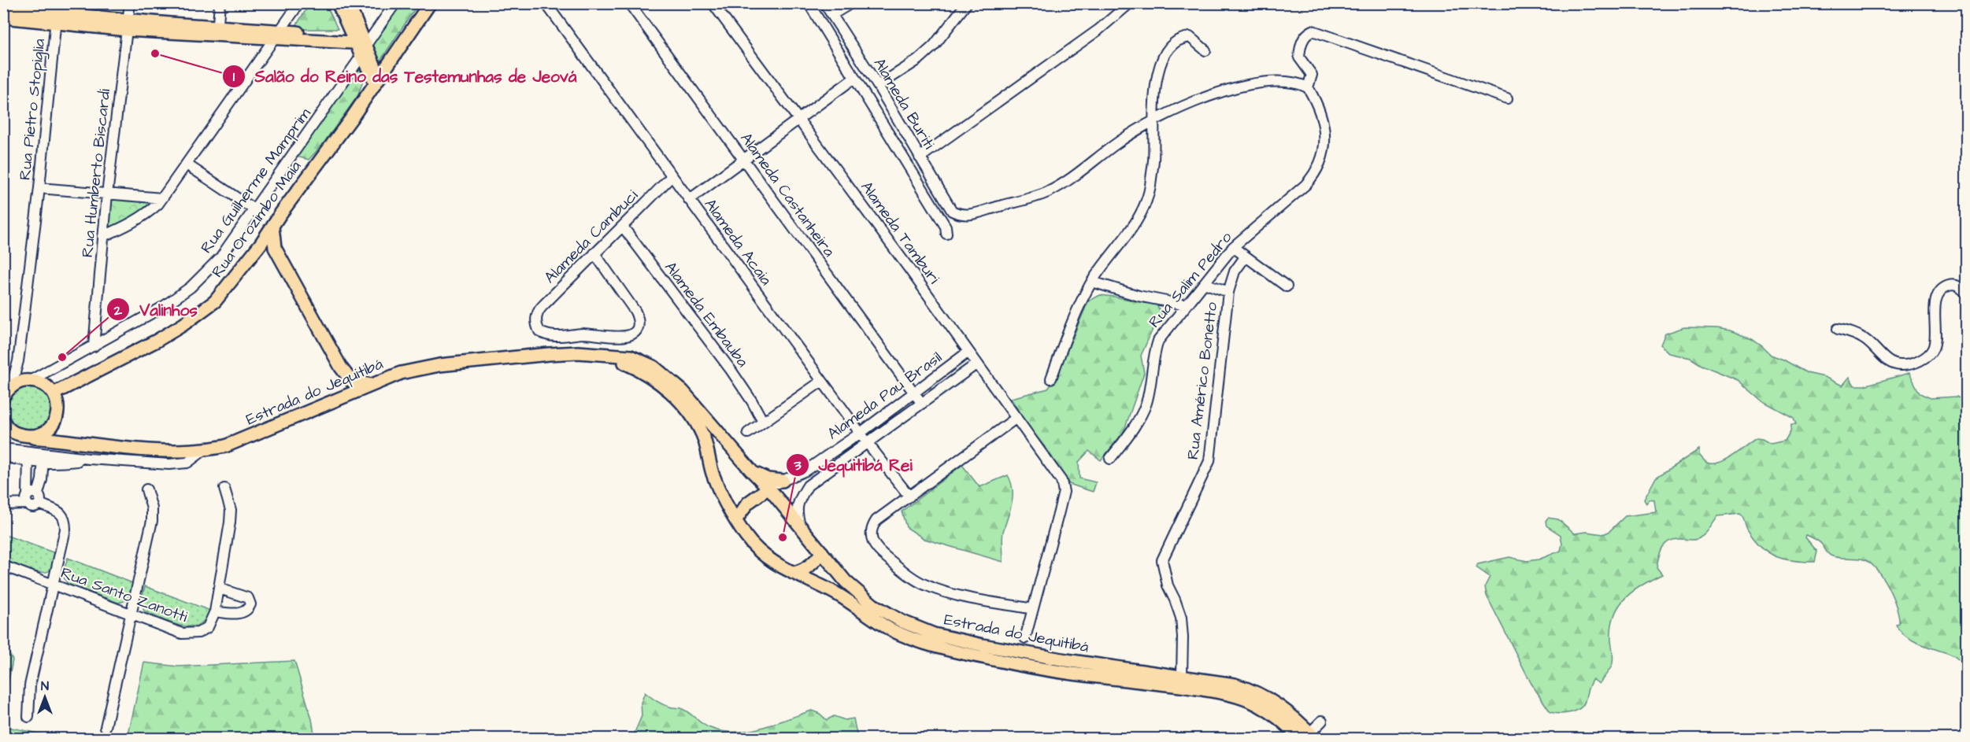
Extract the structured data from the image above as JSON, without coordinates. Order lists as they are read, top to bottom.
{
  "streets": {
    "main road": ["Rua Orozimbo Maia", "Estrada do Jequitibá"],
    "street": [
      "Alameda Buriti",
      "Rua Pietro Stopiglia",
      "Rua Humberto Biscardi",
      "Rua Guilherme Mamprim",
      "Alameda Castanheira",
      "Alameda Tamburi",
      "Alameda Cambuci",
      "Alameda Acaia",
      "Rua Salim Pedro",
      "Alameda Embauba",
      "Rua Américo Bonetto",
      "Alameda Pau Brasil",
      "Rua Santo Zanotti"
    ]
  },
  "crossings": [
    ["Rua Humberto Biscardi", "Rua Guilherme Mamprim"],
    ["Alameda Castanheira", "Alameda Pau Brasil"],
    ["Alameda Tamburi", "Alameda Pau Brasil"],
    ["Alameda Cambuci", "Alameda Acaia"],
    ["Alameda Cambuci", "Alameda Embauba"],
    ["Alameda Acaia", "Alameda Pau Brasil"],
    ["Rua Américo Bonetto", "Estrada do Jequitibá"],
    ["Estrada do Jequitibá", "Alameda Pau Brasil"]
  ],
  "places": ["Salão do Reino das Testemunhas de Jeová", "Valinhos", "Jequitibá Rei"],
  "north": "top"
}
